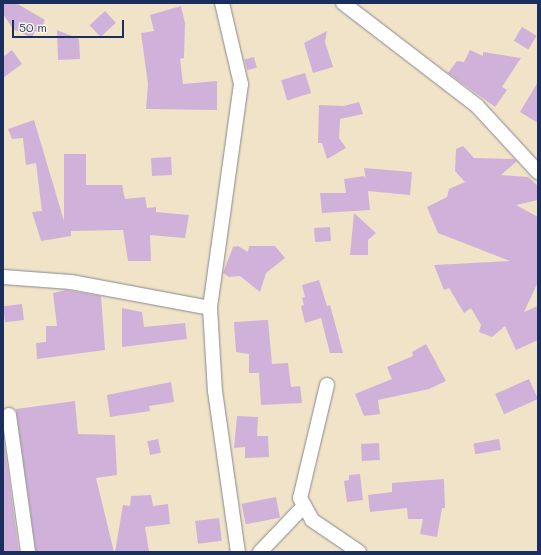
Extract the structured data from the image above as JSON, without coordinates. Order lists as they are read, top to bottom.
{
  "scale_bar": "50 m"
}
